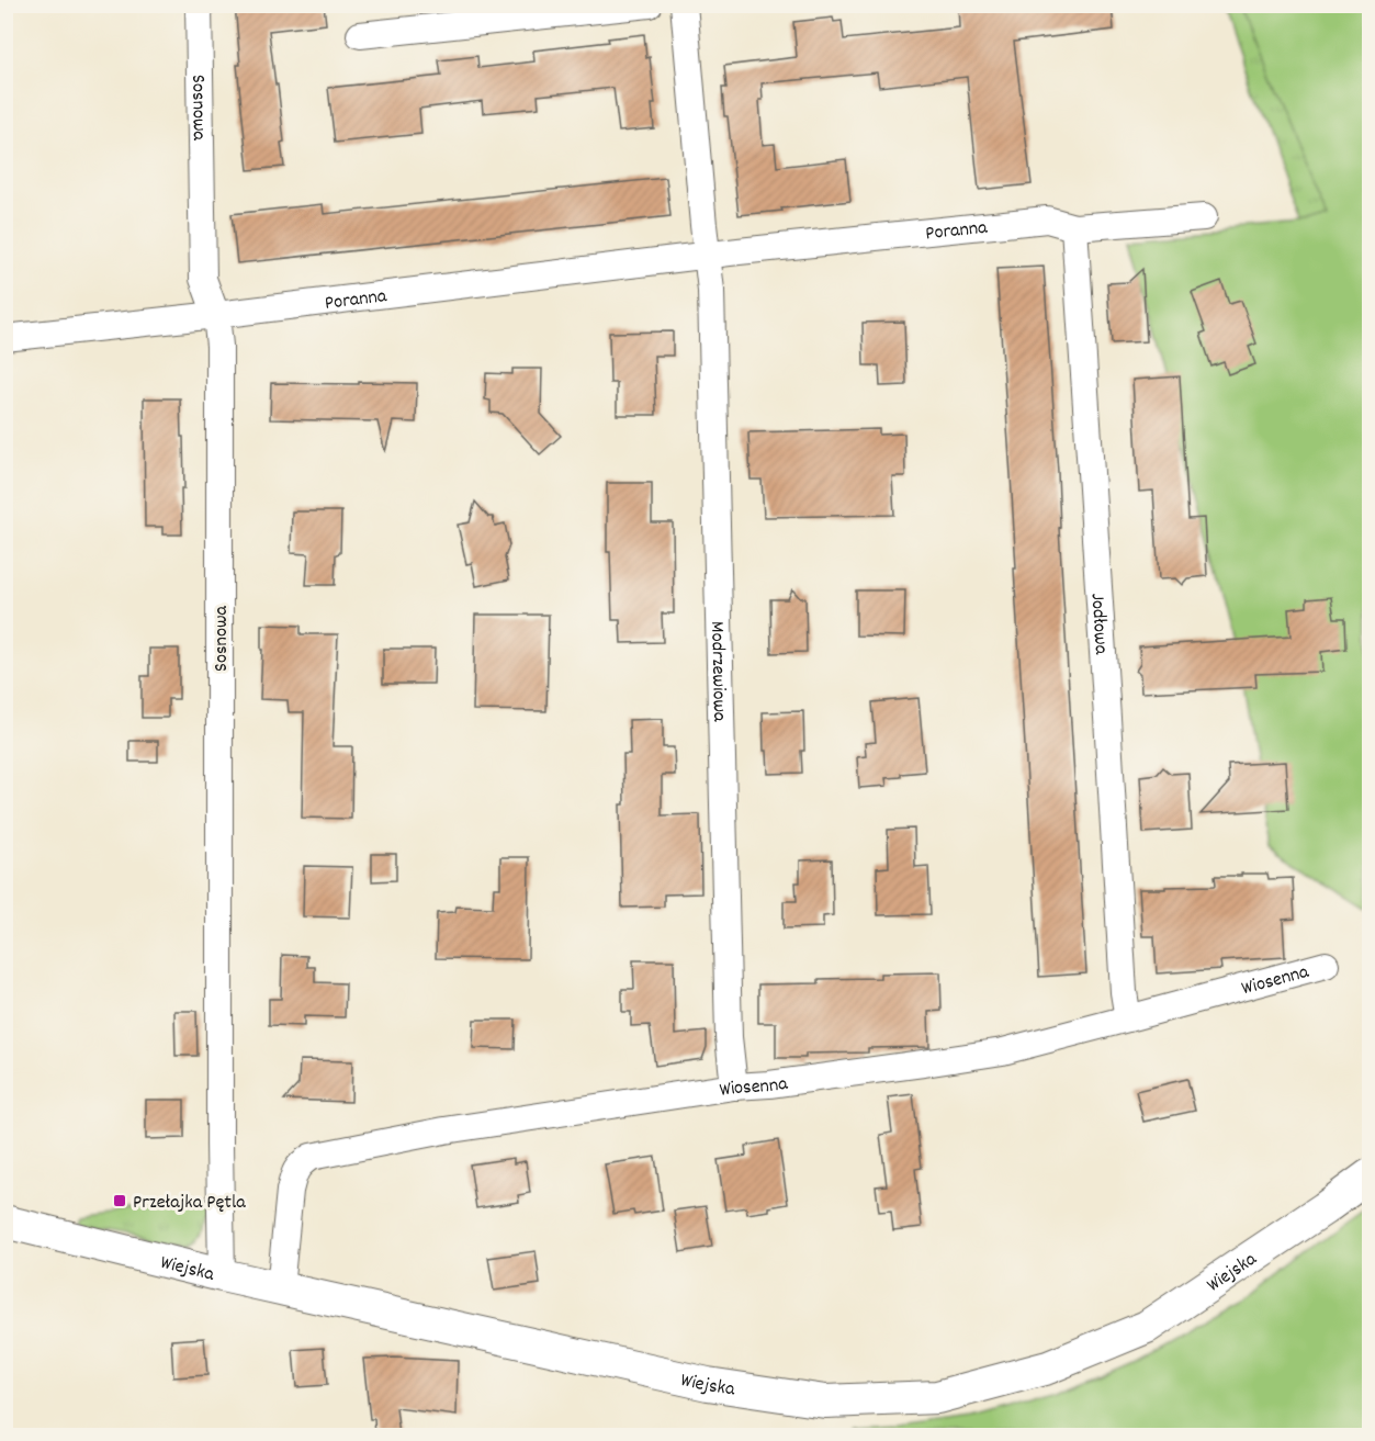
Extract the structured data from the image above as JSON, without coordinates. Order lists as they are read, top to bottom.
{
  "streets": {
    "street": [
      "Sosnowa",
      "Poranna",
      "Jodłowa",
      "Modrzewiowa",
      "Wiosenna",
      "Wiejska"
    ]
  },
  "crossings": [
    ["Sosnowa", "Poranna"],
    ["Sosnowa", "Wiejska"],
    ["Poranna", "Jodłowa"],
    ["Poranna", "Modrzewiowa"],
    ["Jodłowa", "Wiosenna"],
    ["Modrzewiowa", "Wiosenna"],
    ["Wiosenna", "Wiejska"]
  ],
  "places": {
    "transit": ["Przełajka Pętla"]
  }
}
